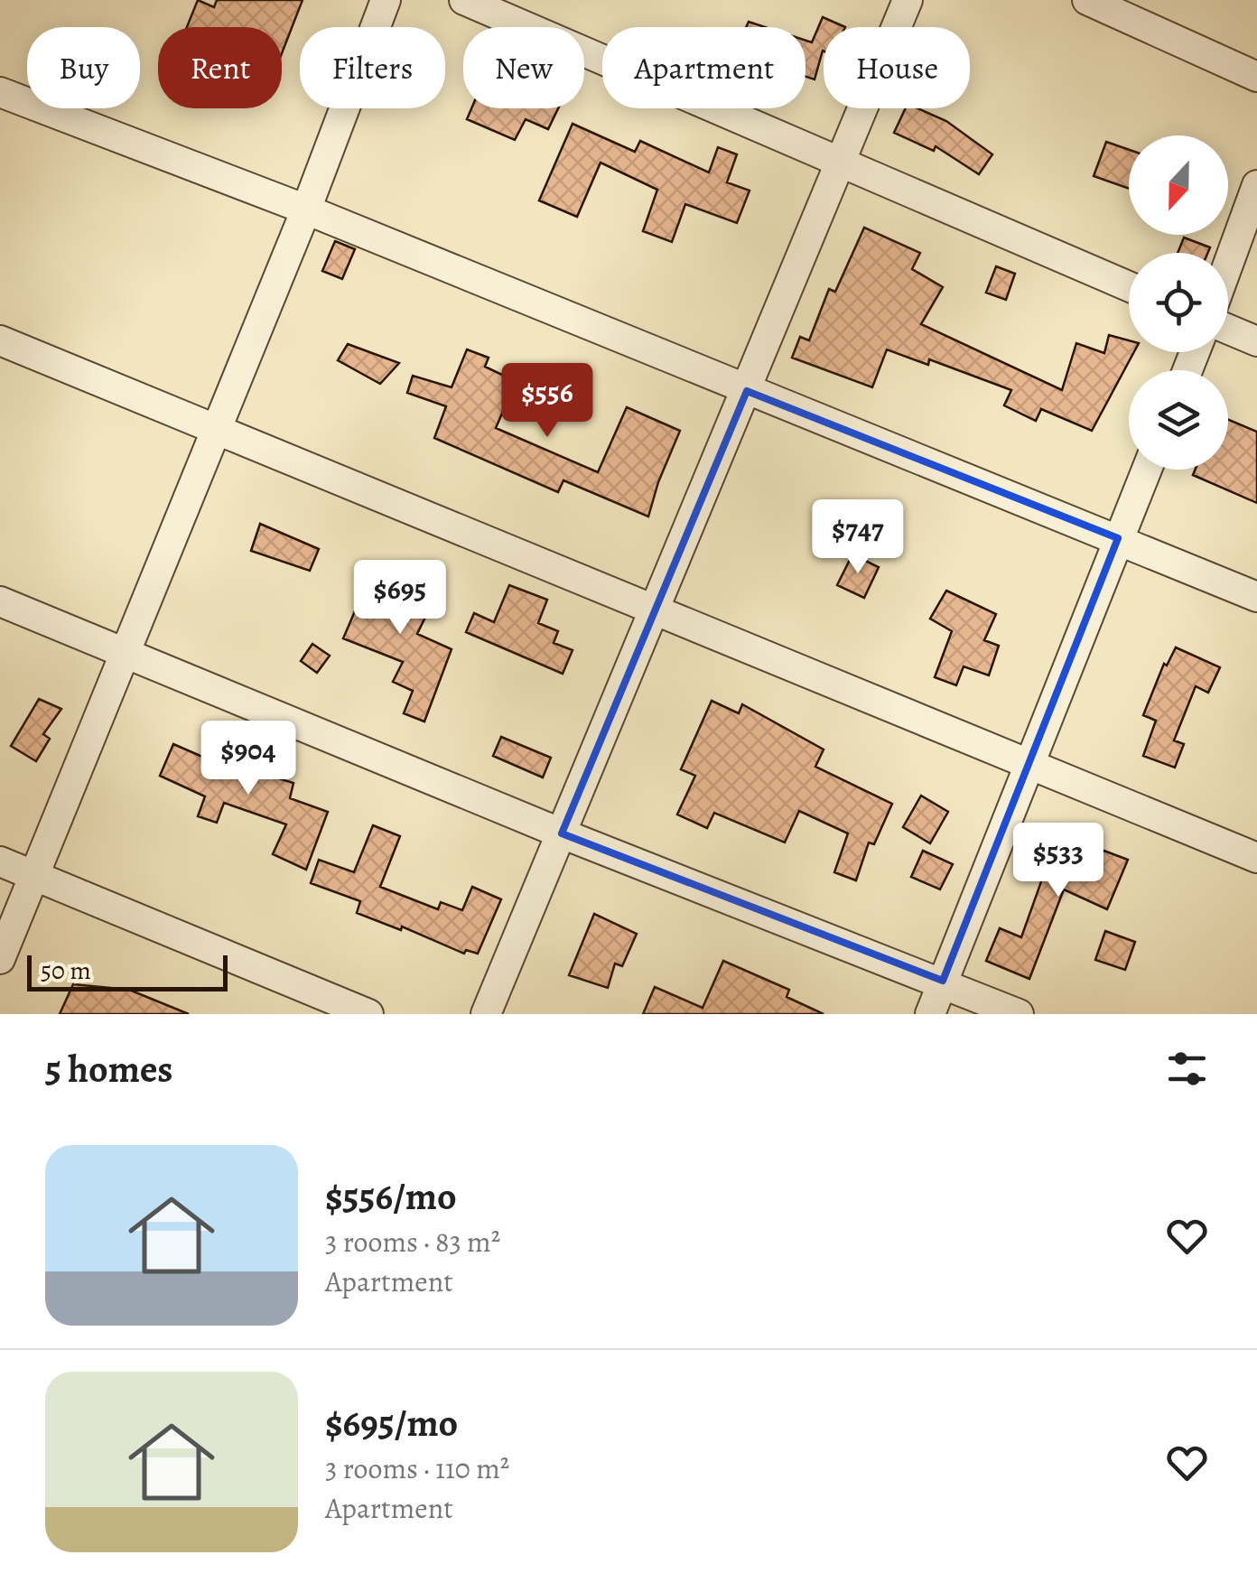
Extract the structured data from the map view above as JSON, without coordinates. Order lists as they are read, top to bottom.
{
  "scale_bar": "50 m",
  "north": "bottom",
  "page": {
    "chip": [
      "Buy",
      "Rent",
      "Filters",
      "New",
      "Apartment",
      "House"
    ],
    "price": [
      "$556",
      "$747",
      "$695",
      "$904",
      "$533"
    ],
    "scale": "50 m",
    "heading": "5 homes",
    "list": [
      {
        "name": "$556/mo",
        "note": "3 rooms · 83 m² · Apartment"
      },
      {
        "name": "$695/mo",
        "note": "3 rooms · 110 m² · Apartment"
      }
    ]
  }
}
